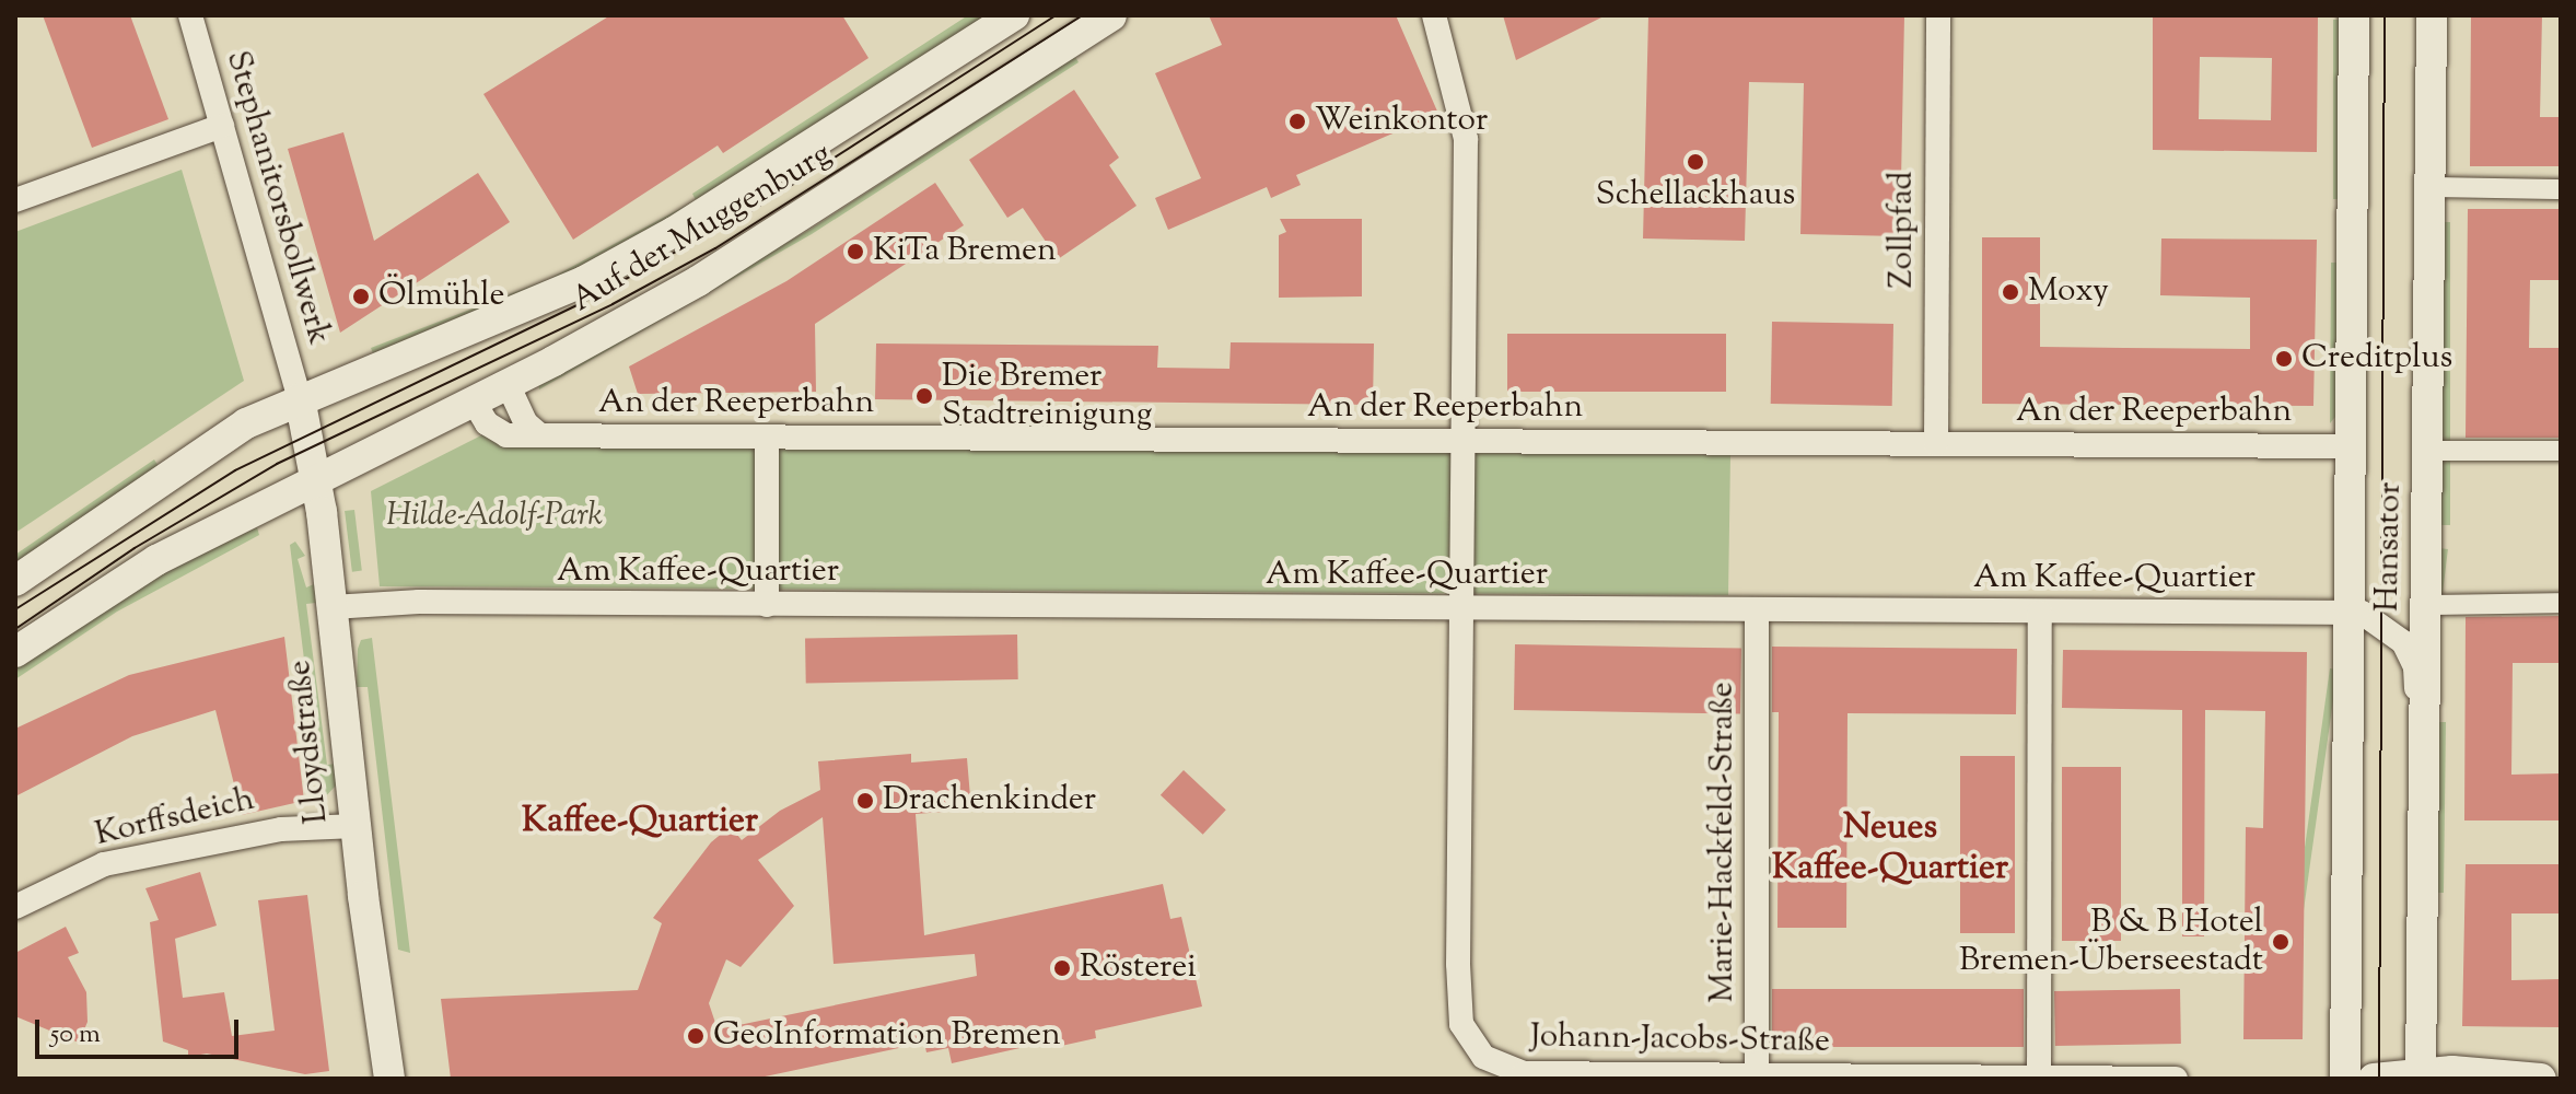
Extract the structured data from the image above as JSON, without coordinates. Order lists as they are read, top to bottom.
{
  "streets": {
    "street": [
      "Stephanitorsbollwerk",
      "Auf der Muggenburg",
      "Zollpfad",
      "An der Reeperbahn",
      "Hansator",
      "Am Kaffee-Quartier",
      "Lloydstraße",
      "Korffsdeich",
      "Marie-Hackfeld-Straße",
      "Johann-Jacobs-Straße"
    ]
  },
  "crossings": [
    ["Stephanitorsbollwerk", "Auf der Muggenburg"],
    ["Stephanitorsbollwerk", "Lloydstraße"],
    ["Auf der Muggenburg", "An der Reeperbahn"],
    ["Auf der Muggenburg", "Lloydstraße"],
    ["Zollpfad", "An der Reeperbahn"],
    ["An der Reeperbahn", "Hansator"],
    ["An der Reeperbahn", "Johann-Jacobs-Straße"],
    ["Hansator", "Am Kaffee-Quartier"],
    ["Am Kaffee-Quartier", "Lloydstraße"],
    ["Am Kaffee-Quartier", "Marie-Hackfeld-Straße"],
    ["Am Kaffee-Quartier", "Johann-Jacobs-Straße"],
    ["Lloydstraße", "Korffsdeich"],
    ["Marie-Hackfeld-Straße", "Johann-Jacobs-Straße"]
  ],
  "districts": ["Kaffee-Quartier", "Neues Kaffee-Quartier"],
  "parks": ["Hilde-Adolf-Park"],
  "places": [
    "Weinkontor",
    "Schellackhaus",
    "KiTa Bremen",
    "Moxy",
    "Ölmühle",
    "Creditplus",
    "Die Bremer Stadtreinigung",
    "Drachenkinder",
    "B & B Hotel Bremen-Überseestadt",
    "Rösterei",
    "GeoInformation Bremen"
  ],
  "scale_bar": "50 m"
}
